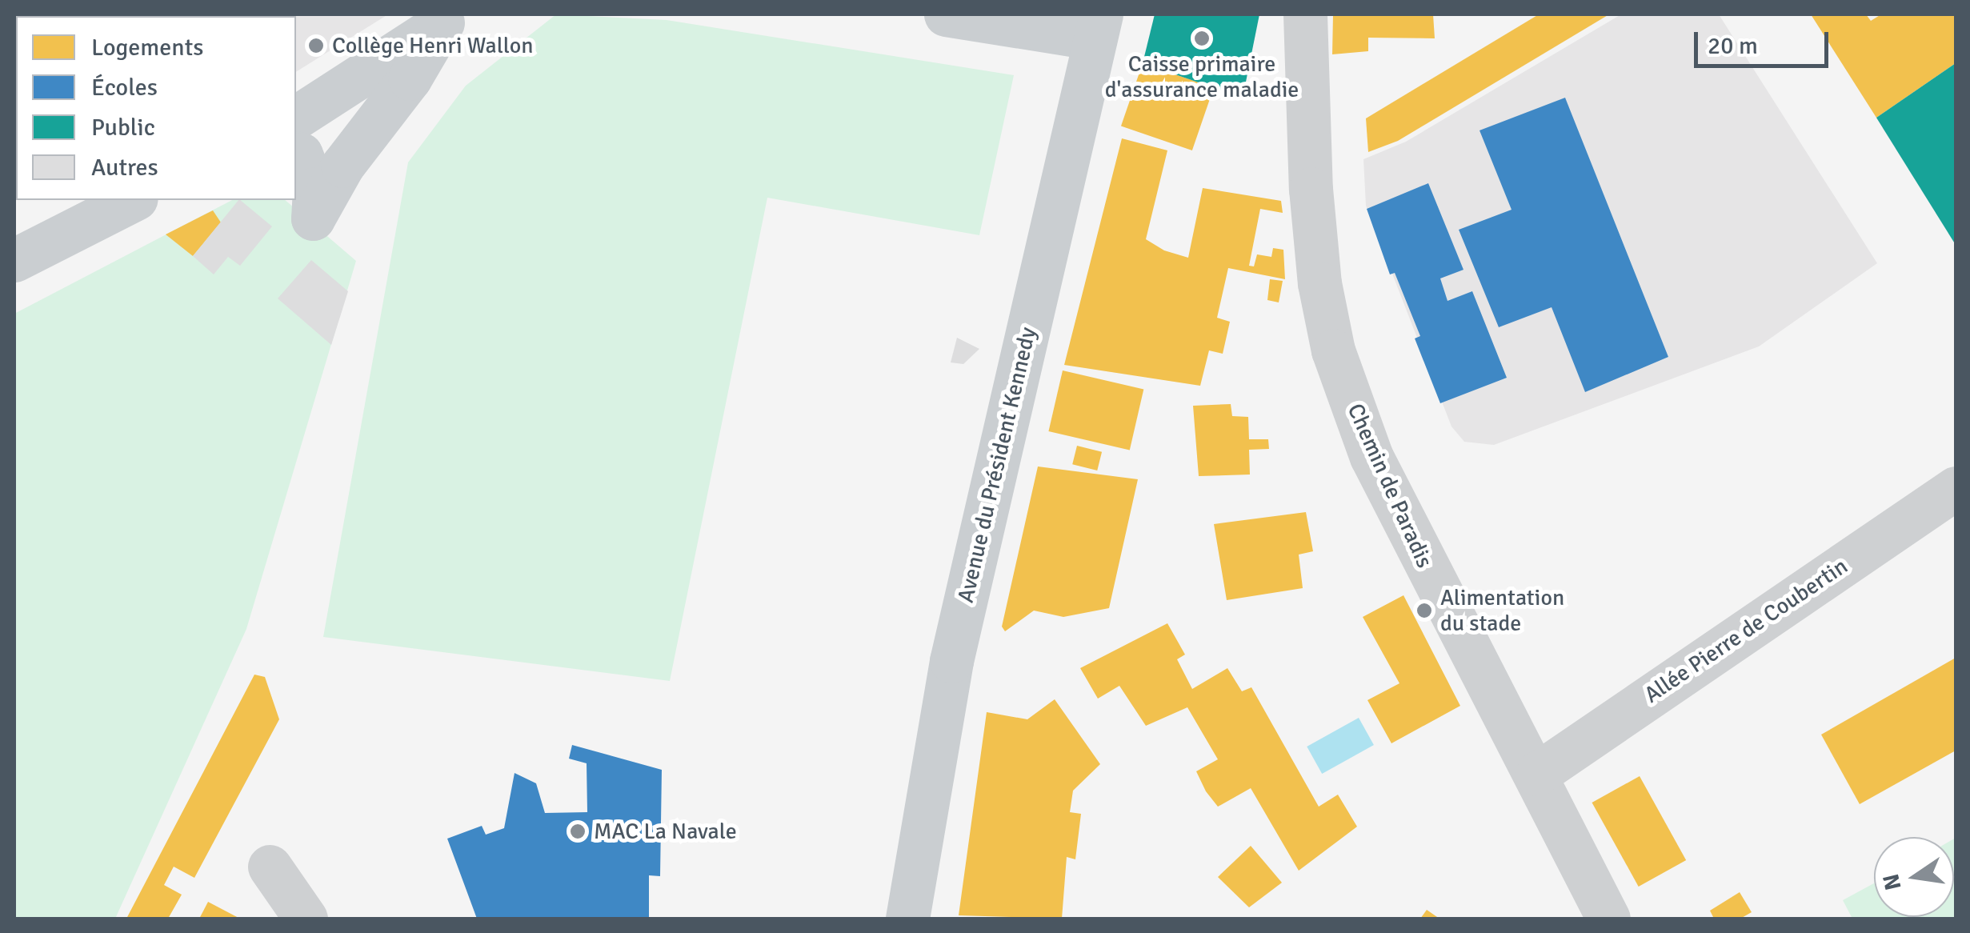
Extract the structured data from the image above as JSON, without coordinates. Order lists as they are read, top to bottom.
{
  "streets": {
    "main road": ["Avenue du Président Kennedy"],
    "street": ["Chemin de Paradis", "Allée Pierre de Coubertin"]
  },
  "crossings": [
    ["Chemin de Paradis", "Allée Pierre de Coubertin"]
  ],
  "places": [
    "Caisse primaire d'assurance maladie",
    "Collège Henri Wallon",
    "Alimentation du stade",
    "MAC La Navale"
  ],
  "legend": [
    "Logements",
    "Écoles",
    "Public",
    "Autres"
  ],
  "scale_bar": "20 m",
  "north": "left"
}
